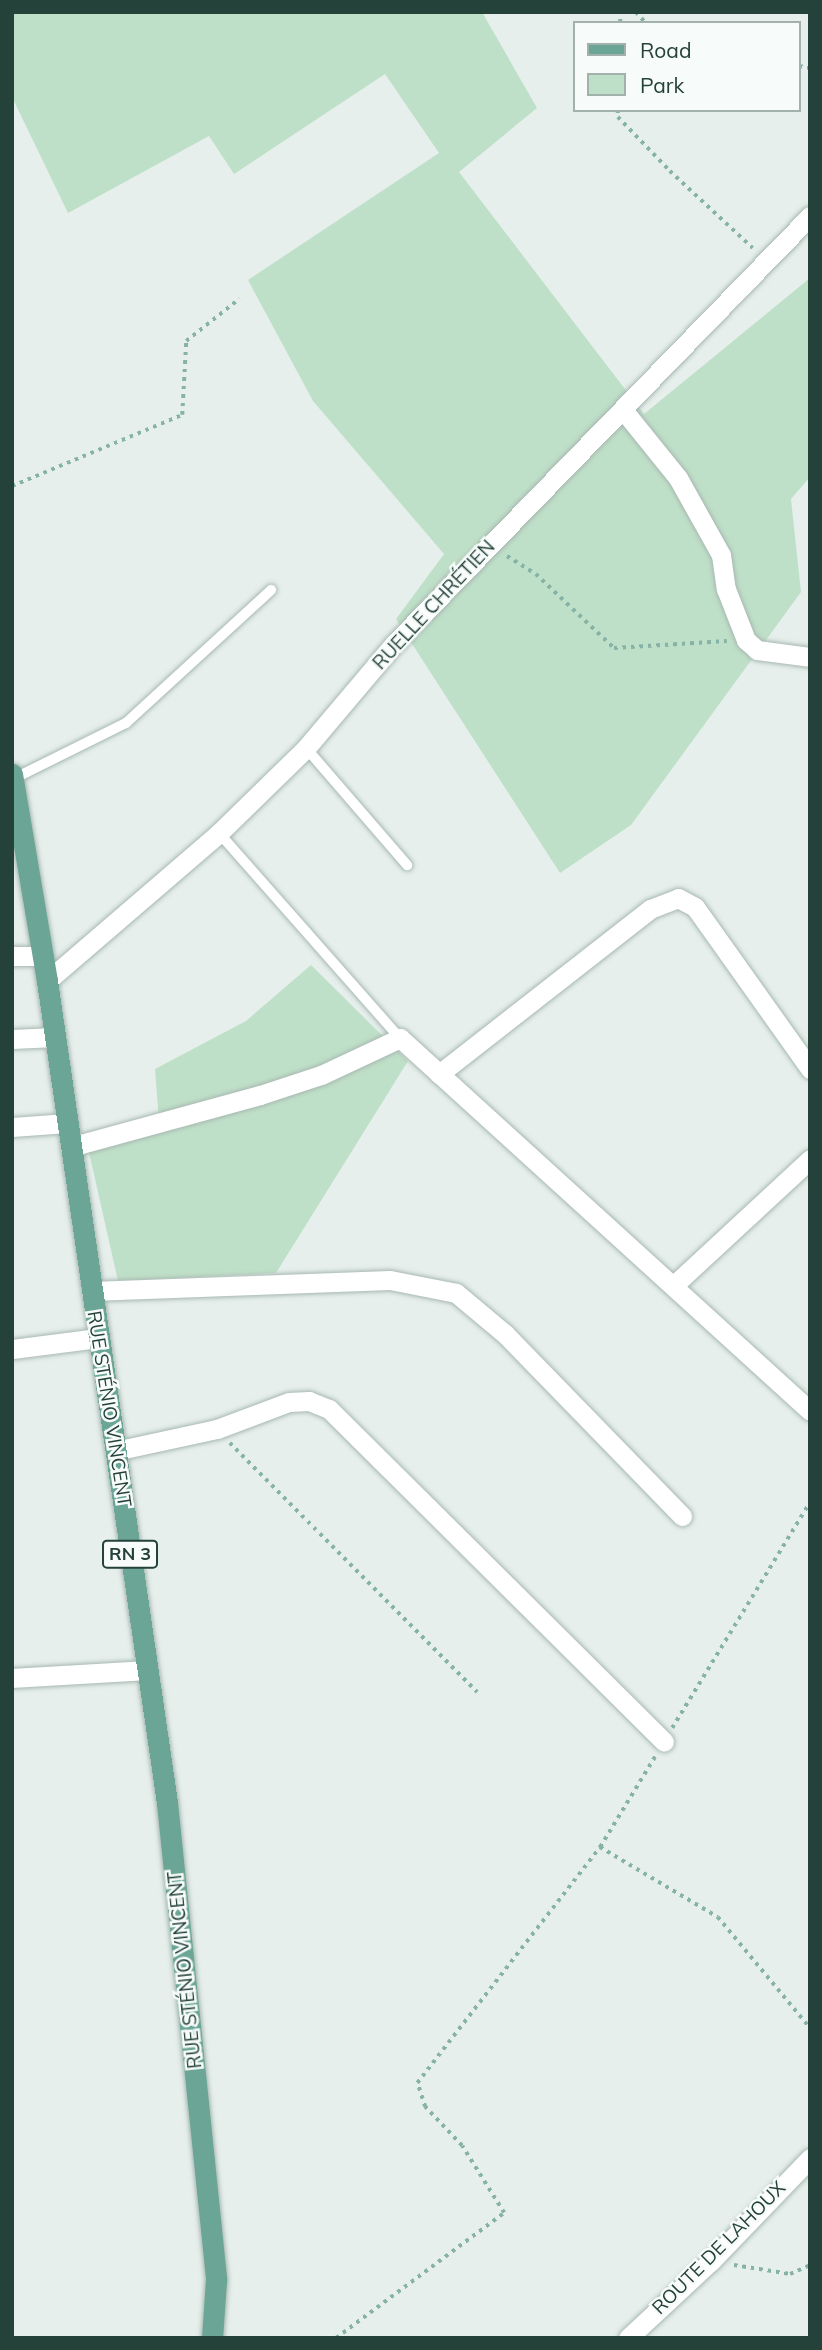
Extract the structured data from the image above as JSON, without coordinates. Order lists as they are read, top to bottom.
{
  "streets": {
    "main road": ["RUE STÉNIO VINCENT", "RN 3"],
    "street": ["RUELLE CHRÉTIEN", "ROUTE DE LAHOUX"]
  },
  "crossings": [
    ["RUELLE CHRÉTIEN", "RUE STÉNIO VINCENT"]
  ],
  "legend": ["Road", "Park"]
}
